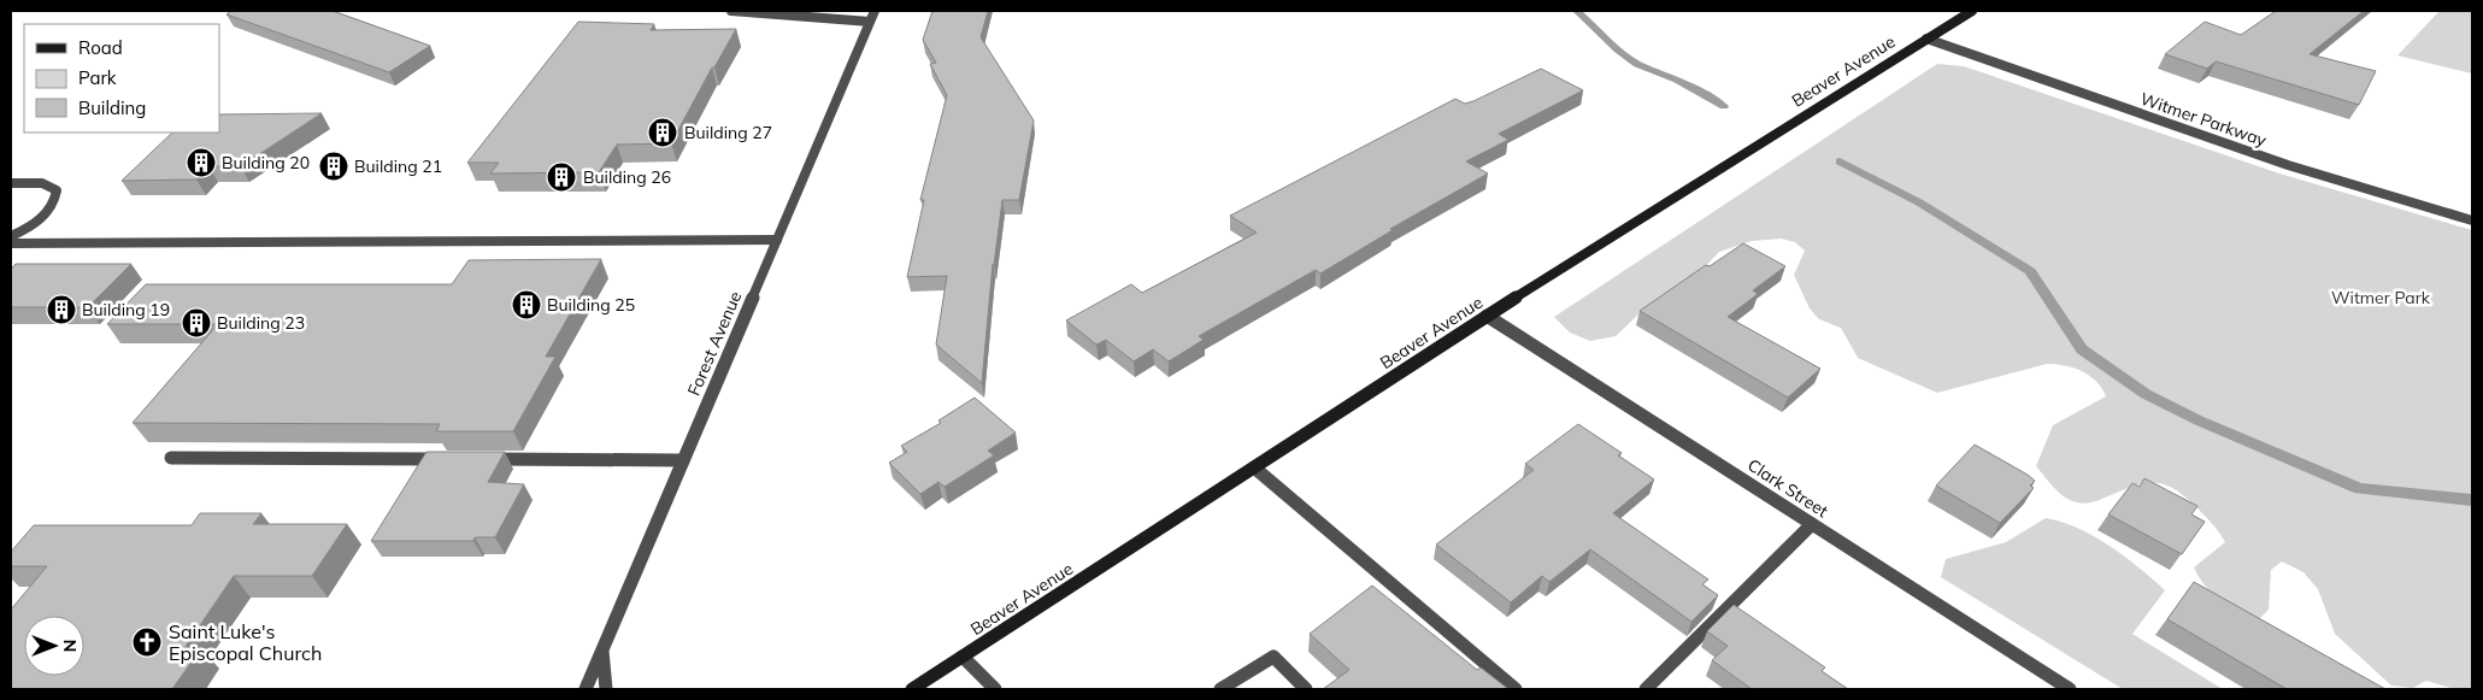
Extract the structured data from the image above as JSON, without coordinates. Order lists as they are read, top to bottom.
{
  "streets": {
    "main road": ["Beaver Avenue"],
    "street": ["Witmer Parkway", "Forest Avenue", "Clark Street"]
  },
  "crossings": [
    ["Beaver Avenue", "Witmer Parkway"],
    ["Beaver Avenue", "Clark Street"]
  ],
  "parks": ["Witmer Park"],
  "places": {
    "building": [
      "Building 27",
      "Building 20",
      "Building 21",
      "Building 26",
      "Building 25",
      "Building 19",
      "Building 23"
    ],
    "church": ["Saint Luke's Episcopal Church"]
  },
  "legend": ["Road", "Park", "Building"],
  "north": "right"
}
